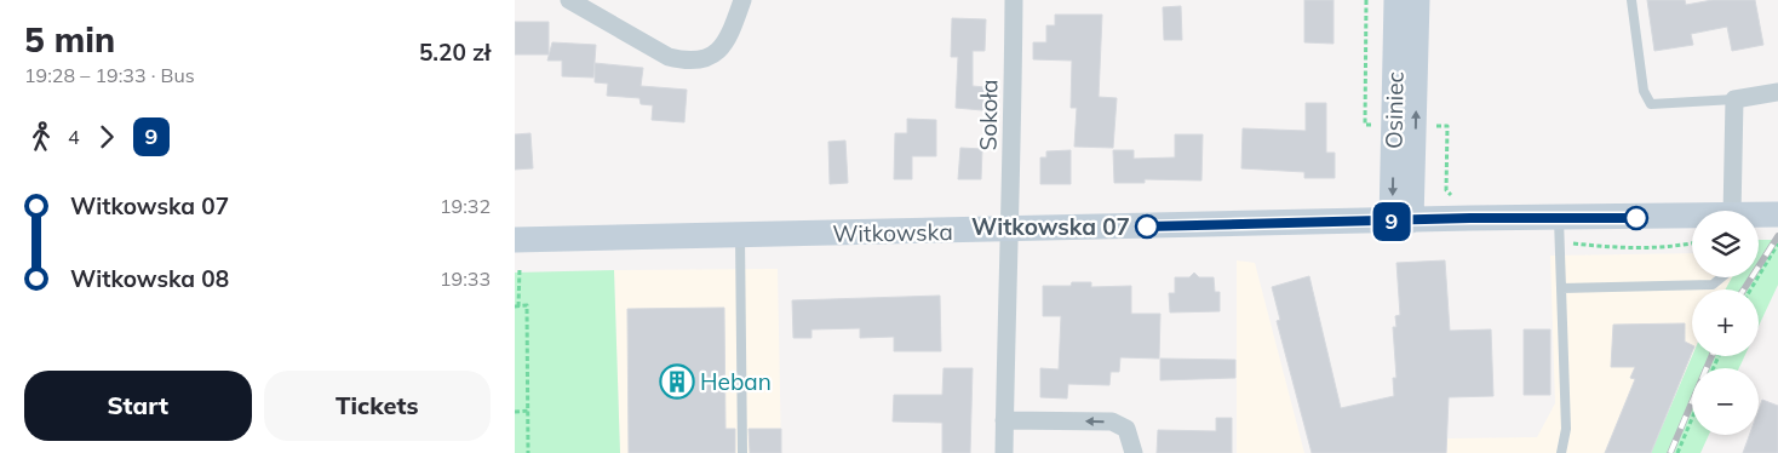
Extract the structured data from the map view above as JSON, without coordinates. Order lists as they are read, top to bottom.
{
  "streets": {
    "street": ["Osiniec", "Sokoła", "Witkowska"]
  },
  "crossings": [
    ["Osiniec", "Witkowska"],
    ["Sokoła", "Witkowska"]
  ],
  "places": {
    "other": ["Witkowska 07"],
    "building": ["Heban"]
  },
  "lines": ["bus line 9"],
  "page": {
    "heading": ["5 min", "19:28 – 19:33 · Bus", "5.20 zł"],
    "on_map": "9",
    "legs": ["4", "9"],
    "list": [
      {
        "name": "Witkowska 07",
        "value": "19:32"
      },
      {
        "name": "Witkowska 08",
        "value": "19:33"
      }
    ],
    "map_buttons": ["+", "−"],
    "buttons": ["Start", "Tickets"]
  }
}
